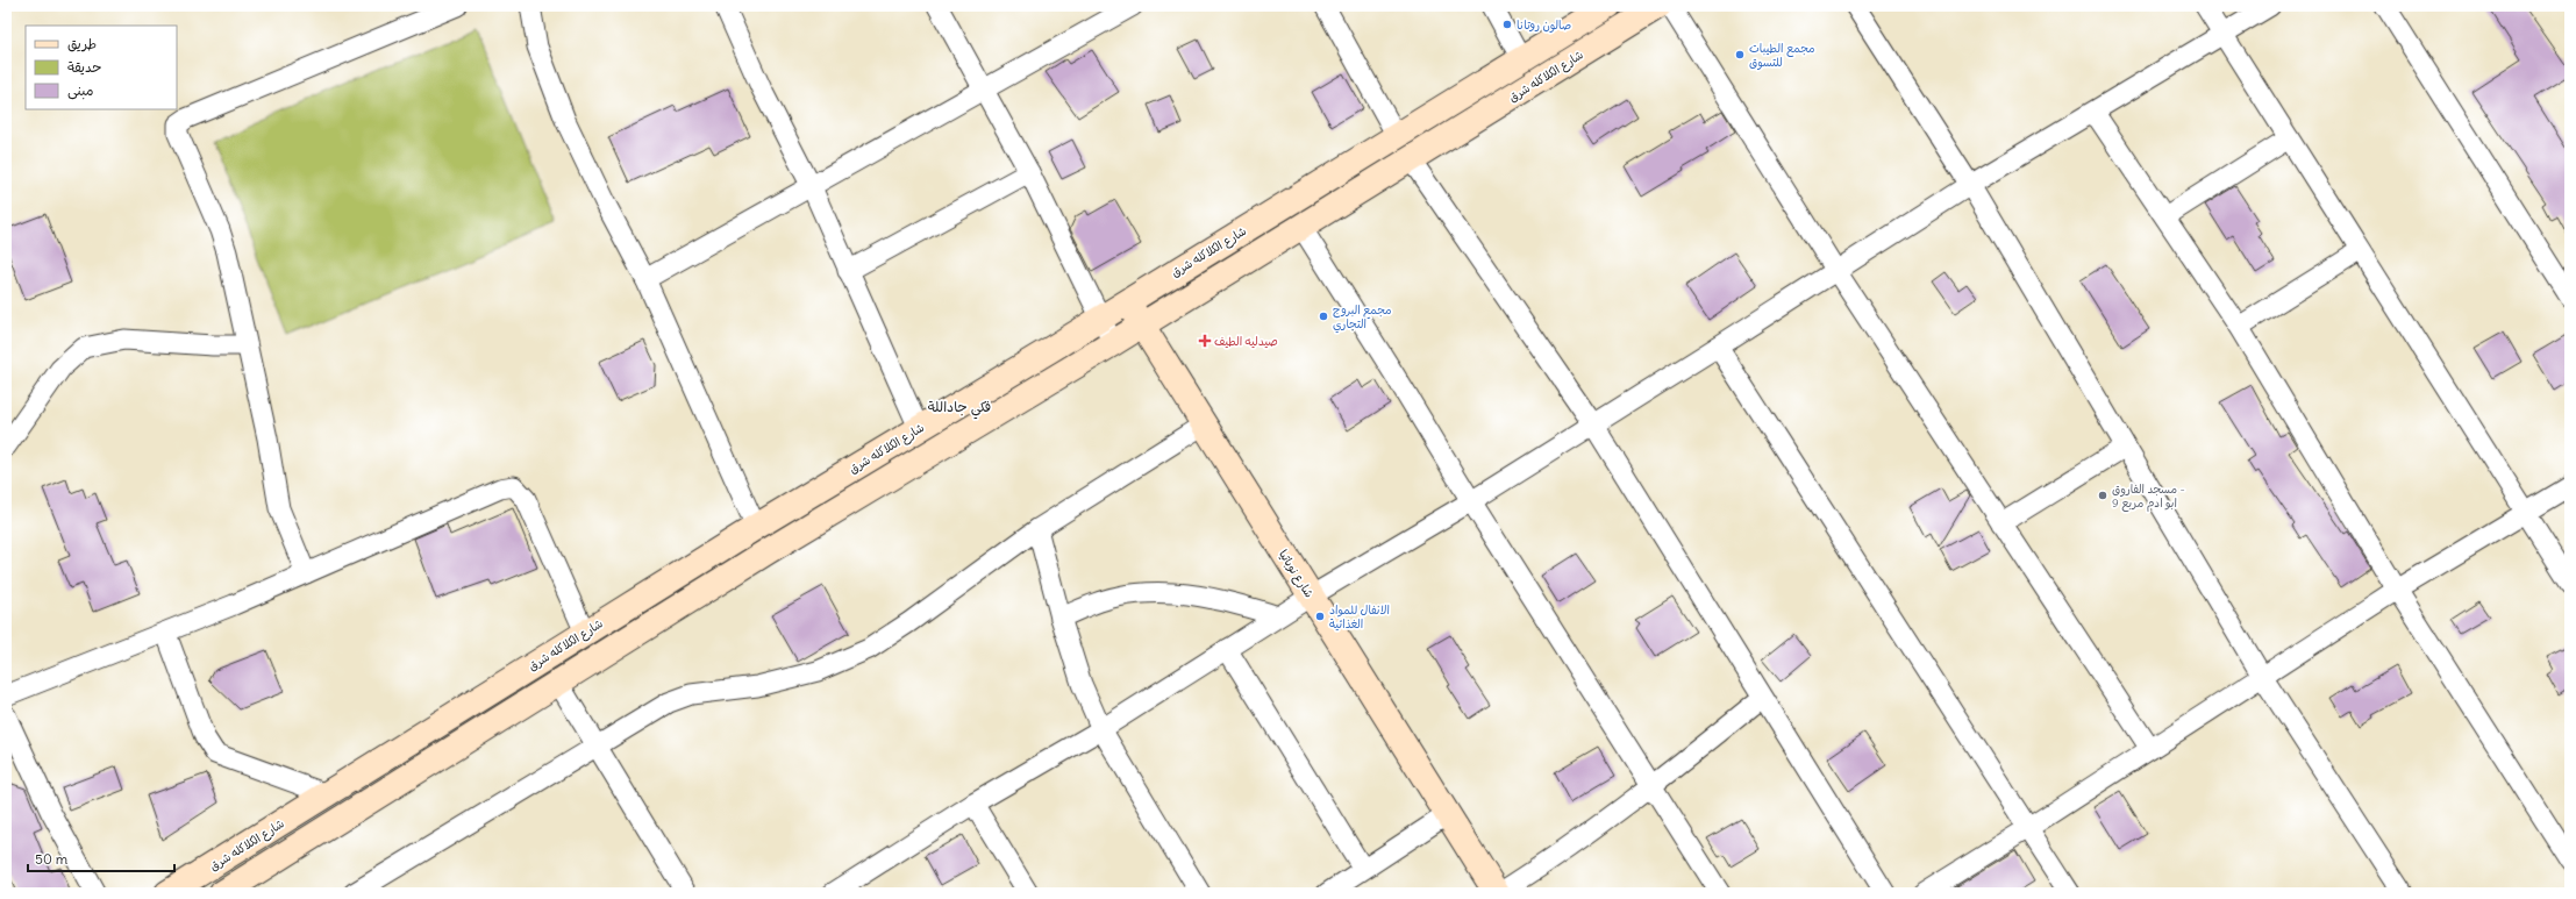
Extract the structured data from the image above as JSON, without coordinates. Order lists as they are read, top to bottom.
{
  "streets": {
    "street": ["شارع الكلاكله شرق", "شارع نوباتيا"]
  },
  "crossings": [
    ["شارع الكلاكله شرق", "شارع نوباتيا"]
  ],
  "districts": ["فكي جاداللة"],
  "places": {
    "other": [
      "صالون روتانا",
      "مجمع الطيبات للتسوق",
      "مجمع البروج التجاري",
      "مسجد الفاروق - ابو ادم مربع 9",
      "الانفال للمواد الغذائية"
    ],
    "health": ["صيدليه الطيف"]
  },
  "legend": ["طريق", "حديقة", "مبنى"],
  "scale_bar": "50 m"
}
